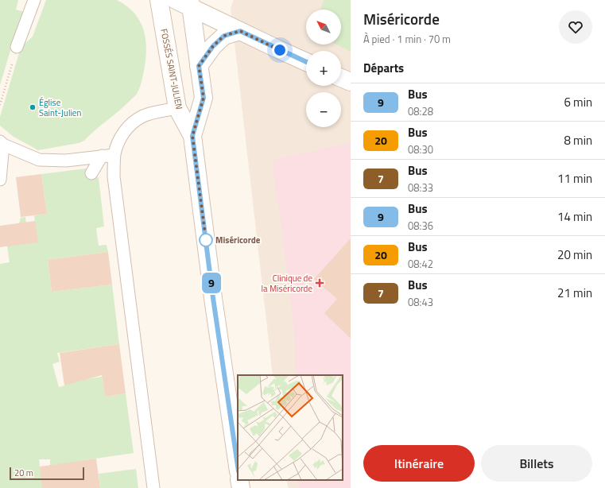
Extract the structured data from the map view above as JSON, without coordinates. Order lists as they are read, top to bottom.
{
  "streets": {
    "main road": ["FOSSÉS SAINT-JULIEN"]
  },
  "places": {
    "other": ["Église Saint-Julien", "Miséricorde"],
    "health": ["Clinique de la Miséricorde"]
  },
  "lines": ["bus line 9"],
  "scale_bar": "20 m",
  "north": "top left",
  "page": {
    "on_map": "9",
    "heading": [
      ["Miséricorde", "À pied · 1 min · 70 m"],
      "Départs"
    ],
    "map_buttons": ["+", "−"],
    "list": [
      {
        "mark": "9",
        "name": "Bus",
        "note": "08:28",
        "value": "6 min"
      },
      {
        "mark": "20",
        "name": "Bus",
        "note": "08:30",
        "value": "8 min"
      },
      {
        "mark": "7",
        "name": "Bus",
        "note": "08:33",
        "value": "11 min"
      },
      {
        "mark": "9",
        "name": "Bus",
        "note": "08:36",
        "value": "14 min"
      },
      {
        "mark": "20",
        "name": "Bus",
        "note": "08:42",
        "value": "20 min"
      },
      {
        "mark": "7",
        "name": "Bus",
        "note": "08:43",
        "value": "21 min"
      }
    ],
    "buttons": ["Itinéraire", "Billets"],
    "scale": "20 m"
  }
}
